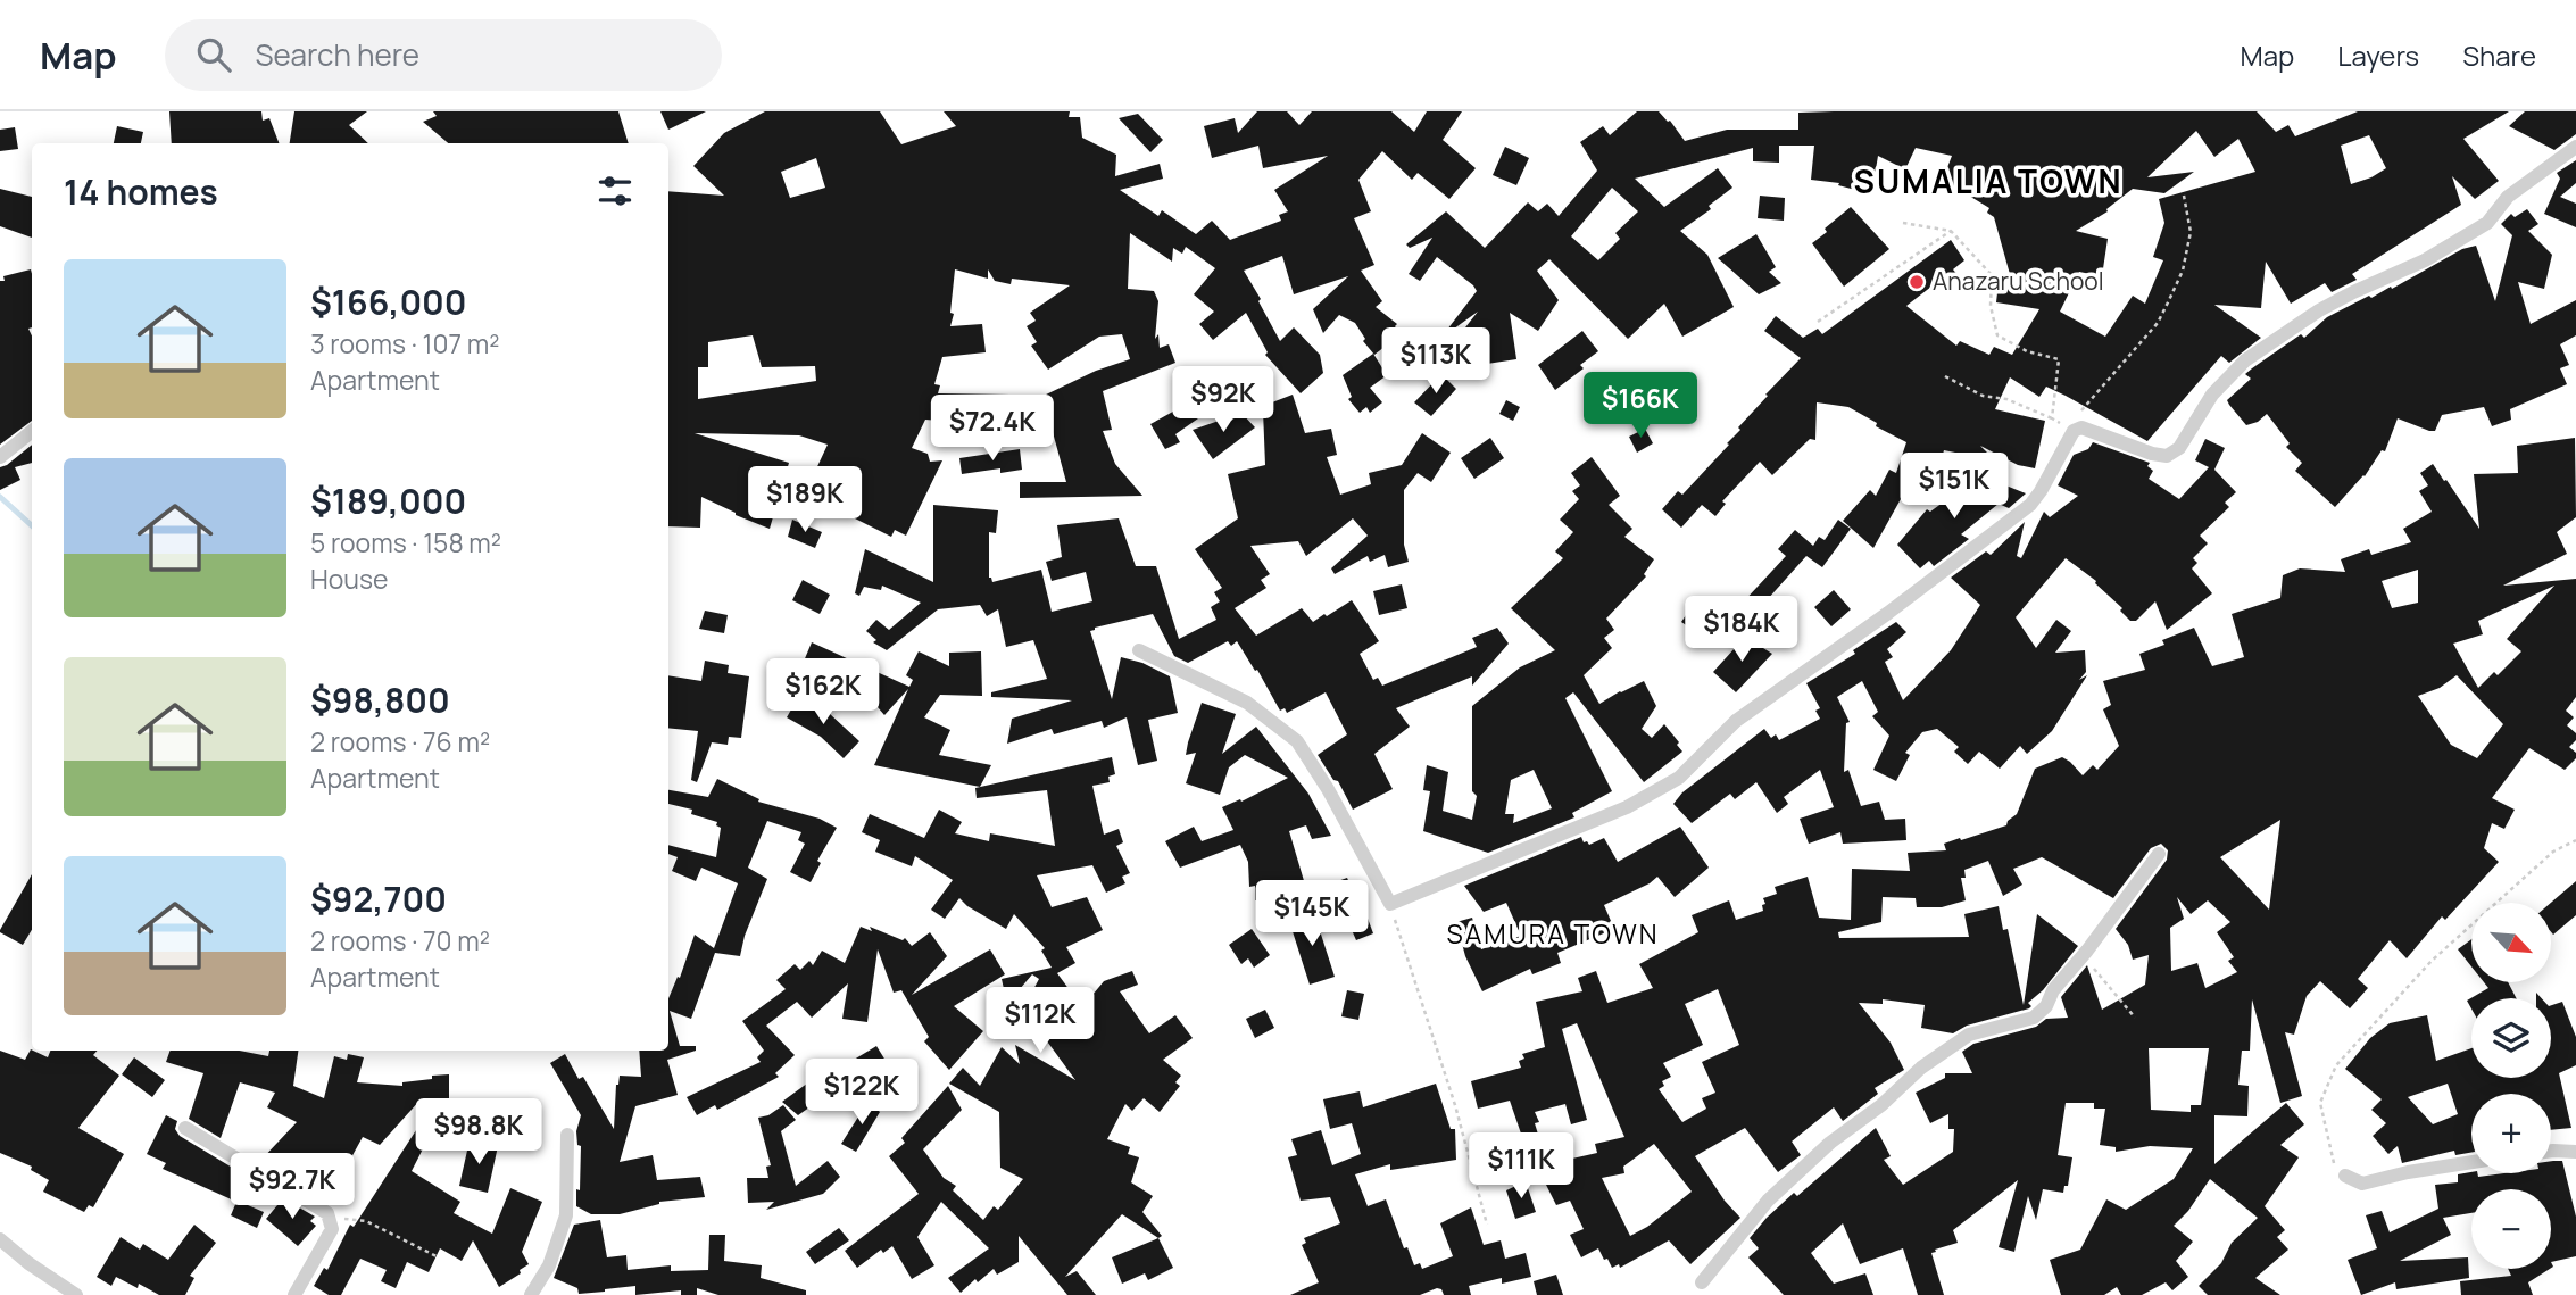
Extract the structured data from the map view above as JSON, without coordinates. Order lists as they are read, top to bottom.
{
  "districts": ["SUMALIA TOWN", "SAMURA TOWN"],
  "places": ["Anazaru School"],
  "north": "bottom right",
  "page": {
    "header": "Map",
    "search": "Search here",
    "nav": ["Map", "Layers", "Share"],
    "heading": "14 homes",
    "list": [
      {
        "name": "$166,000",
        "note": "3 rooms · 107 m² · Apartment"
      },
      {
        "name": "$189,000",
        "note": "5 rooms · 158 m² · House"
      },
      {
        "name": "$98,800",
        "note": "2 rooms · 76 m² · Apartment"
      },
      {
        "name": "$92,700",
        "note": "2 rooms · 70 m² · Apartment"
      }
    ],
    "price": [
      "$113K",
      "$92K",
      "$166K",
      "$72.4K",
      "$151K",
      "$189K",
      "$184K",
      "$162K",
      "$145K",
      "$112K",
      "$122K",
      "$98.8K",
      "$111K",
      "$92.7K"
    ],
    "map_buttons": ["+", "−"]
  }
}
